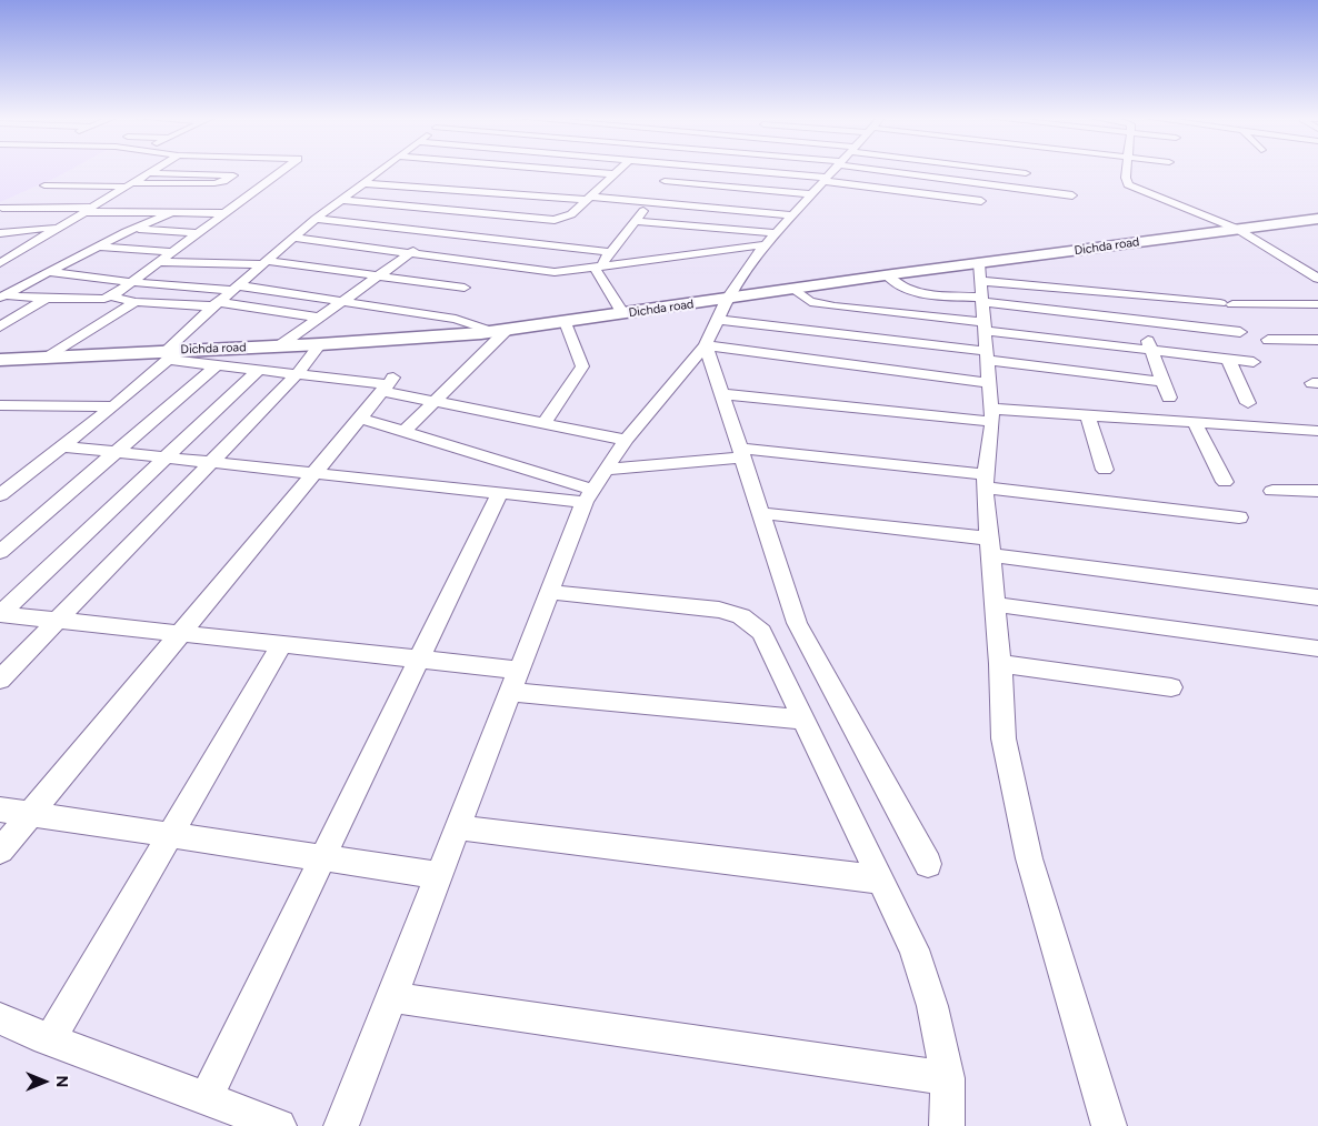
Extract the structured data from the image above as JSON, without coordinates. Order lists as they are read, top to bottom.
{
  "streets": {
    "main road": ["Dichda road"]
  },
  "north": "right"
}
